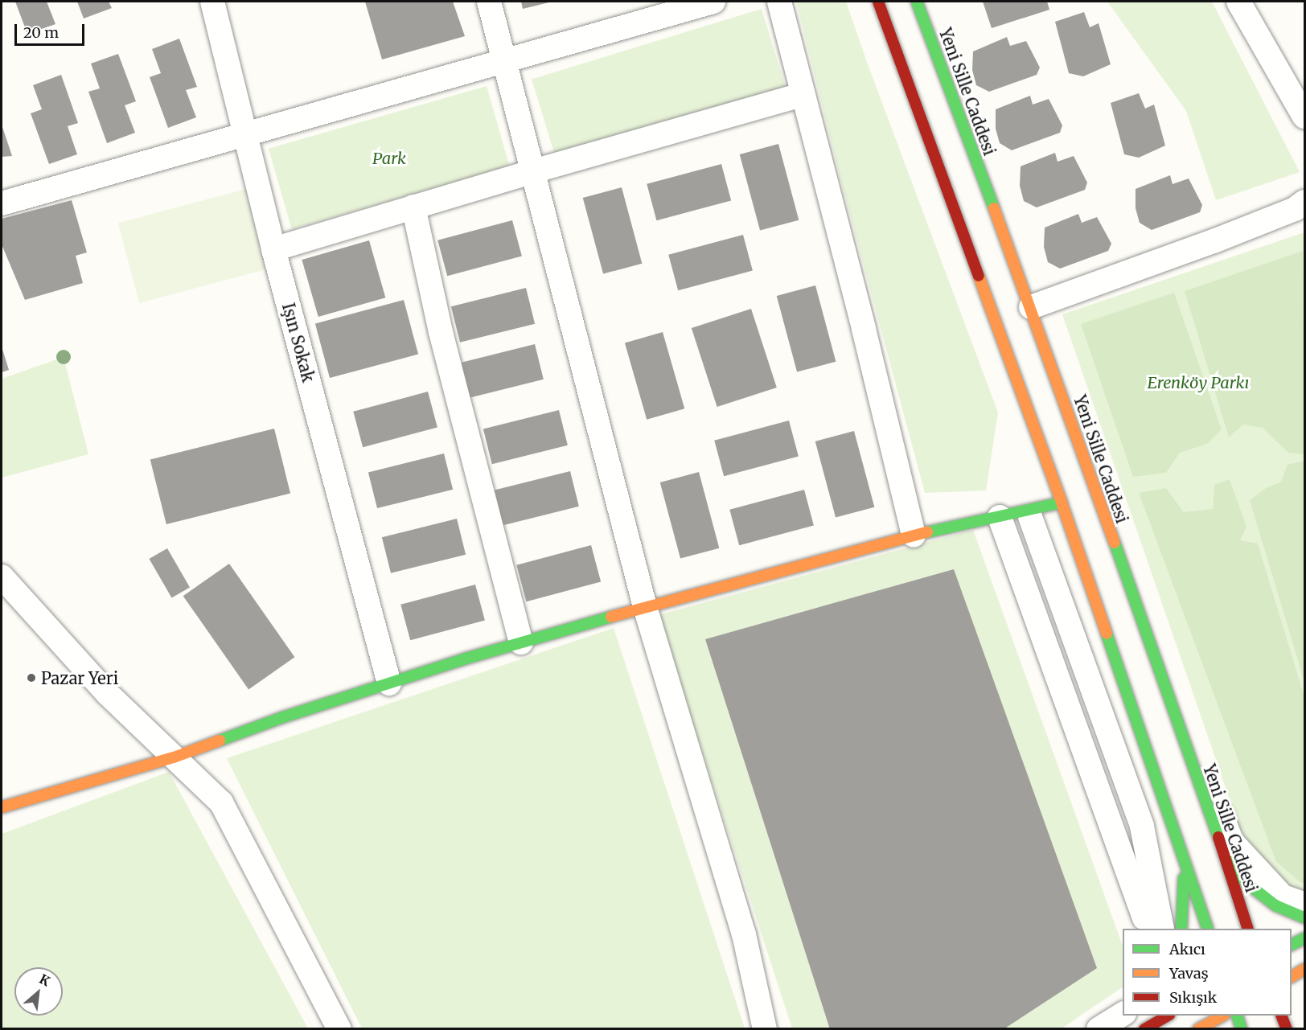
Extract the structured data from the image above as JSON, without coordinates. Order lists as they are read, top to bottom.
{
  "streets": {
    "main road": ["Yeni Sille Caddesi"],
    "street": ["Işın Sokak"]
  },
  "parks": ["Park", "Erenköy Parkı"],
  "places": ["Pazar Yeri"],
  "legend": ["Akıcı", "Yavaş", "Sıkışık"],
  "scale_bar": "20 m",
  "north": "top right"
}
